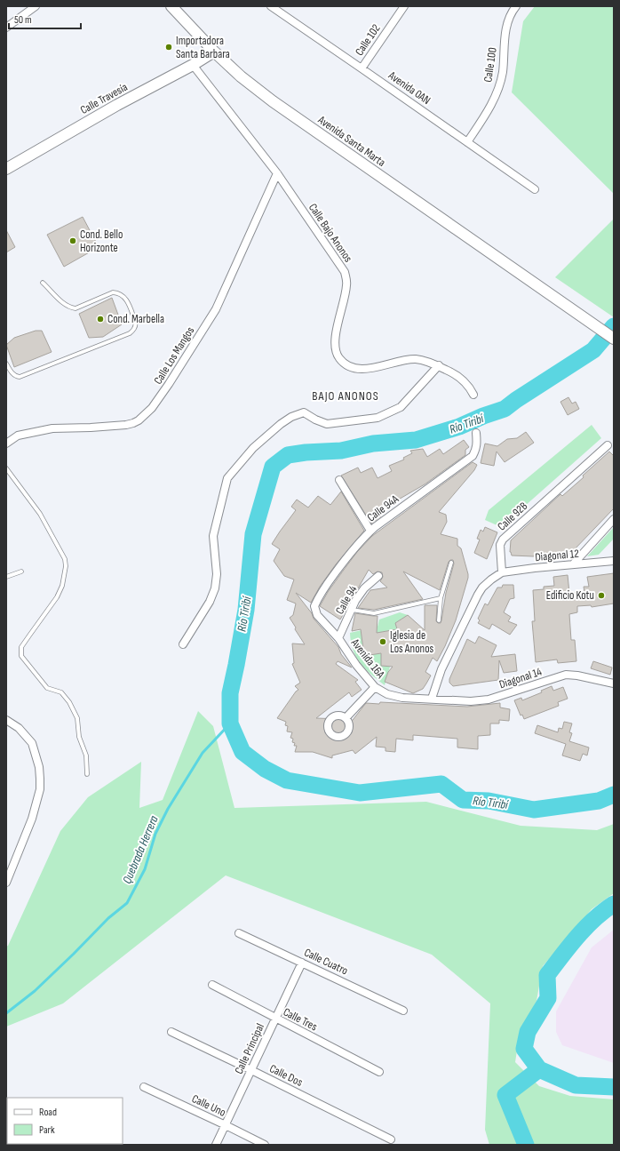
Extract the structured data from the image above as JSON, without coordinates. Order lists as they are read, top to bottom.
{
  "streets": {
    "main road": ["Calle Travesía", "Avenida Santa Marta"],
    "street": [
      "Calle 102",
      "Calle 100",
      "Avenida 0AN",
      "Calle Bajo Anonos",
      "Calle Los Mangos",
      "Calle 94A",
      "Calle 92B",
      "Diagonal 12",
      "Calle 94",
      "Avenida 16A",
      "Diagonal 14",
      "Calle Cuatro",
      "Calle Tres",
      "Calle Principal",
      "Calle Dos",
      "Calle Uno"
    ]
  },
  "crossings": [
    ["Calle 102", "Avenida 0AN"],
    ["Calle 100", "Avenida 0AN"],
    ["Calle Travesía", "Avenida Santa Marta"],
    ["Calle Travesía", "Calle Bajo Anonos"],
    ["Calle Bajo Anonos", "Calle Los Mangos"],
    ["Calle 94A", "Avenida 16A"],
    ["Calle 92B", "Diagonal 12"],
    ["Calle 94", "Avenida 16A"],
    ["Avenida 16A", "Diagonal 14"],
    ["Calle Cuatro", "Calle Principal"],
    ["Calle Tres", "Calle Principal"],
    ["Calle Principal", "Calle Dos"],
    ["Calle Principal", "Calle Uno"]
  ],
  "districts": ["BAJO ANONOS"],
  "water": ["Río Tiribí", "Quebrada Herrera"],
  "places": [
    "Importadora Santa Barbara",
    "Cond. Bello Horizonte",
    "Cond. Marbella",
    "Edificio Kotu",
    "Iglesia de Los Anonos"
  ],
  "legend": ["Road", "Park"],
  "scale_bar": "50 m"
}
